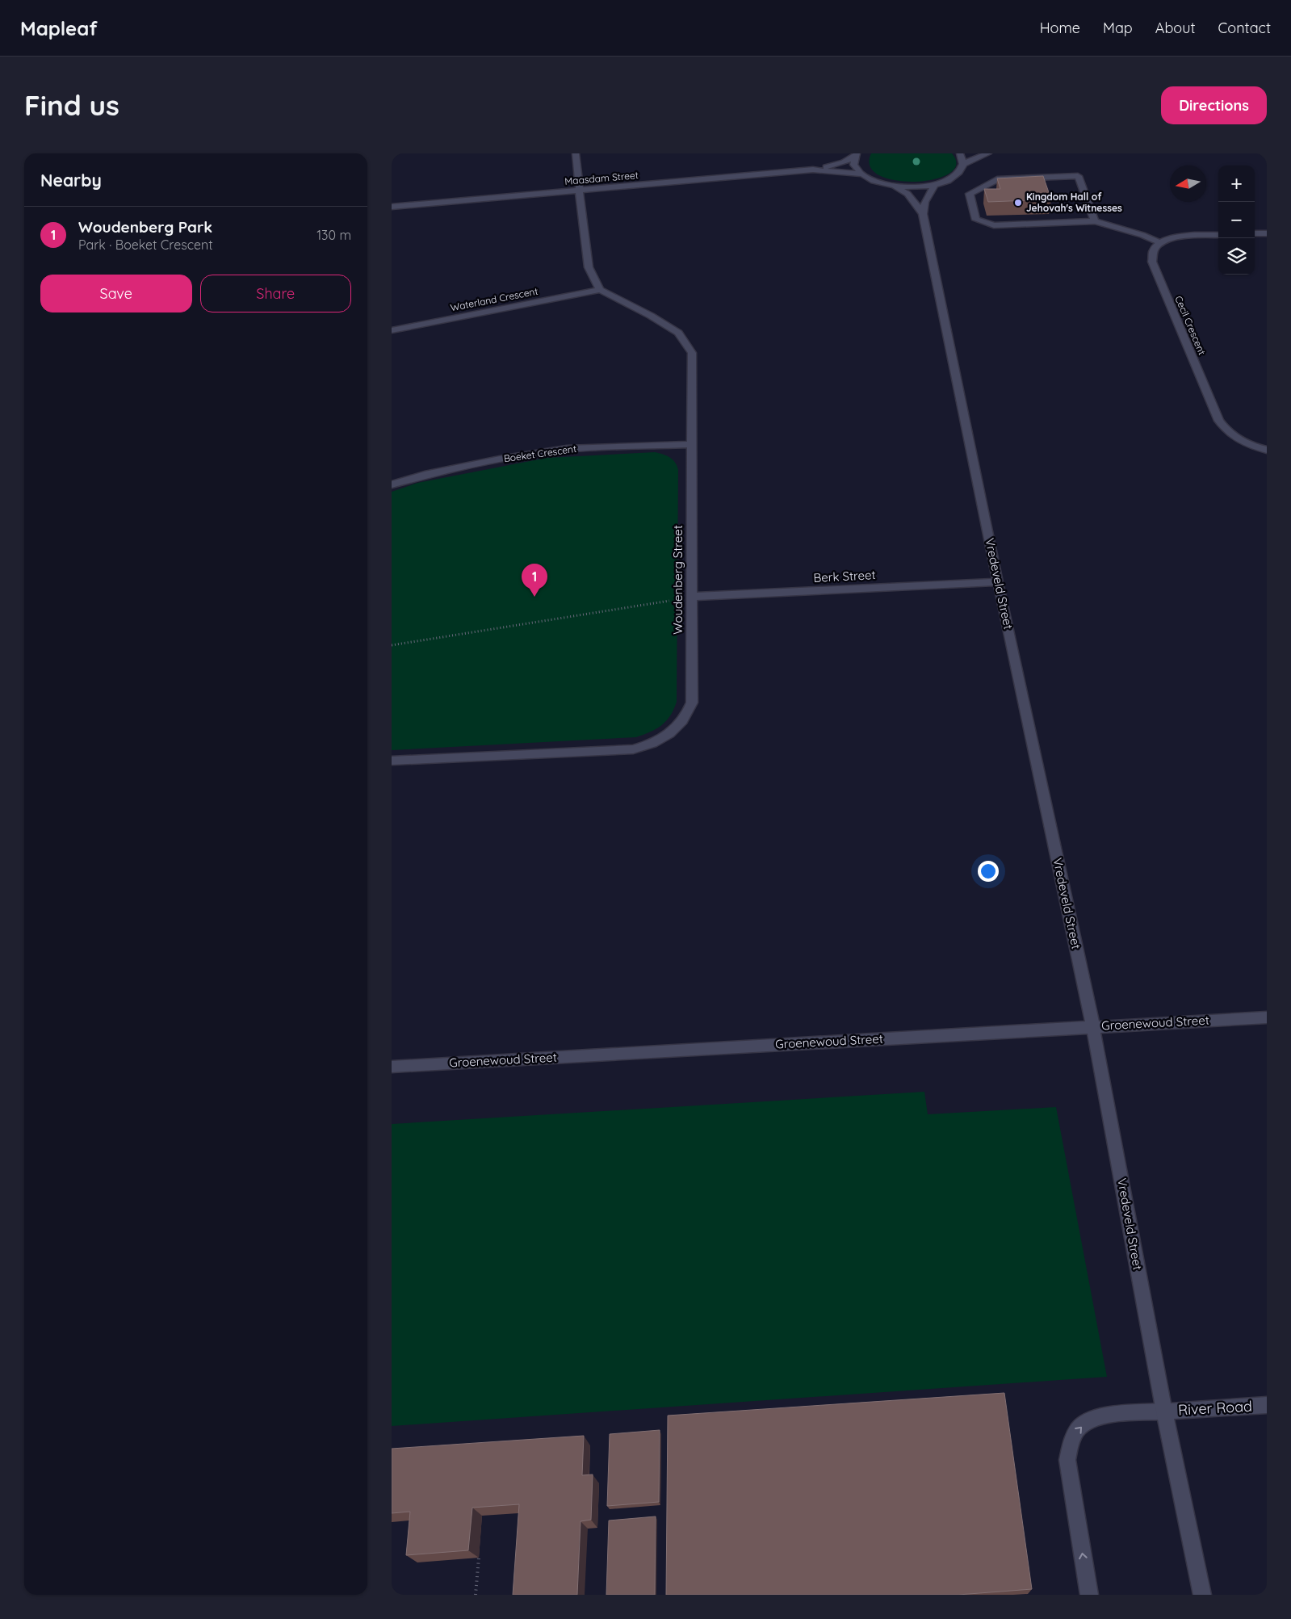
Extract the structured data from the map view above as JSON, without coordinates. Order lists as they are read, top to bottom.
{
  "streets": {
    "street": [
      "Maasdam Street",
      "Waterland Crescent",
      "Cecil Crescent",
      "Boeket Crescent",
      "Berk Street",
      "Woudenberg Street",
      "Vredeveld Street",
      "Groenewoud Street",
      "River Road"
    ]
  },
  "crossings": [
    ["Waterland Crescent", "Woudenberg Street"],
    ["Boeket Crescent", "Woudenberg Street"],
    ["Berk Street", "Woudenberg Street"],
    ["Berk Street", "Vredeveld Street"],
    ["Vredeveld Street", "Groenewoud Street"],
    ["Vredeveld Street", "River Road"]
  ],
  "places": ["Kingdom Hall of Jehovah's Witnesses"],
  "north": "left",
  "page": {
    "header": "Mapleaf",
    "nav": [
      "Home",
      "Map",
      "About",
      "Contact"
    ],
    "buttons": [
      "Directions",
      ["Save", "Share"]
    ],
    "title": "Find us",
    "heading": "Nearby",
    "map_buttons": ["+", "−"],
    "list": [
      {
        "mark": "1",
        "name": "Woudenberg Park",
        "note": "Park · Boeket Crescent",
        "value": "130 m"
      }
    ],
    "pins": "1"
  }
}
